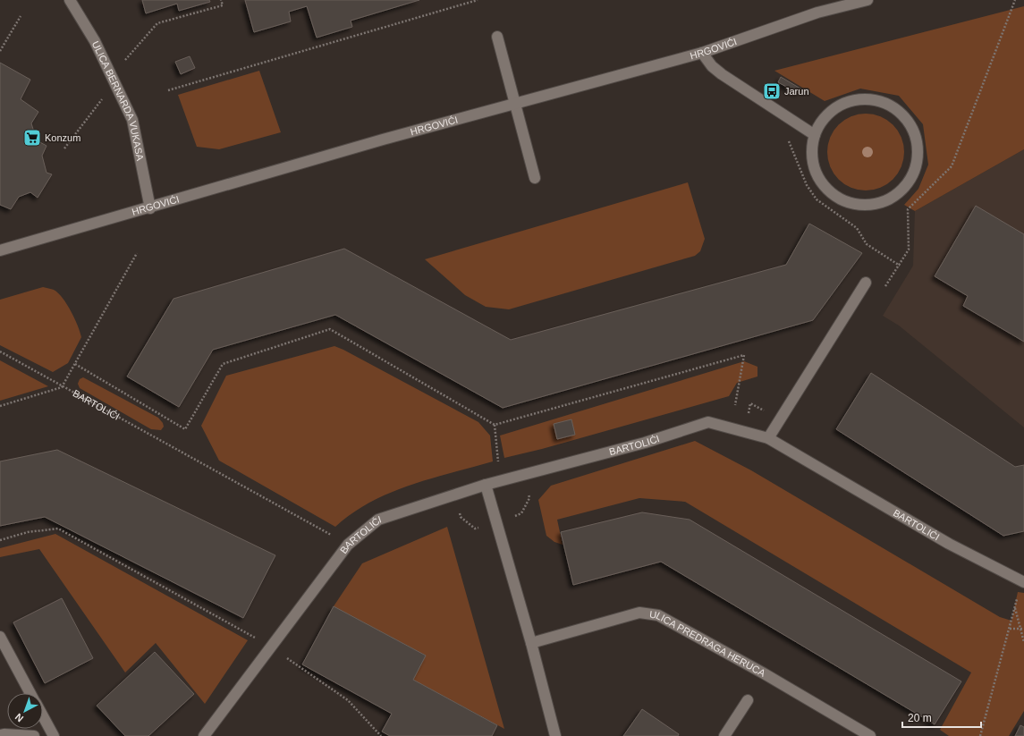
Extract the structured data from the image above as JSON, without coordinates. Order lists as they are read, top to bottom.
{
  "streets": {
    "street": [
      "HRGOVIĆI",
      "ULICA BERNARDA VUKASA",
      "BARTOLIĆI",
      "ULICA PREDRAGA HERUCA"
    ]
  },
  "crossings": [
    ["HRGOVIĆI", "ULICA BERNARDA VUKASA"]
  ],
  "places": {
    "bus stop": ["Jarun"],
    "supermarket": ["Konzum"]
  },
  "scale_bar": "20 m",
  "north": "bottom left"
}
